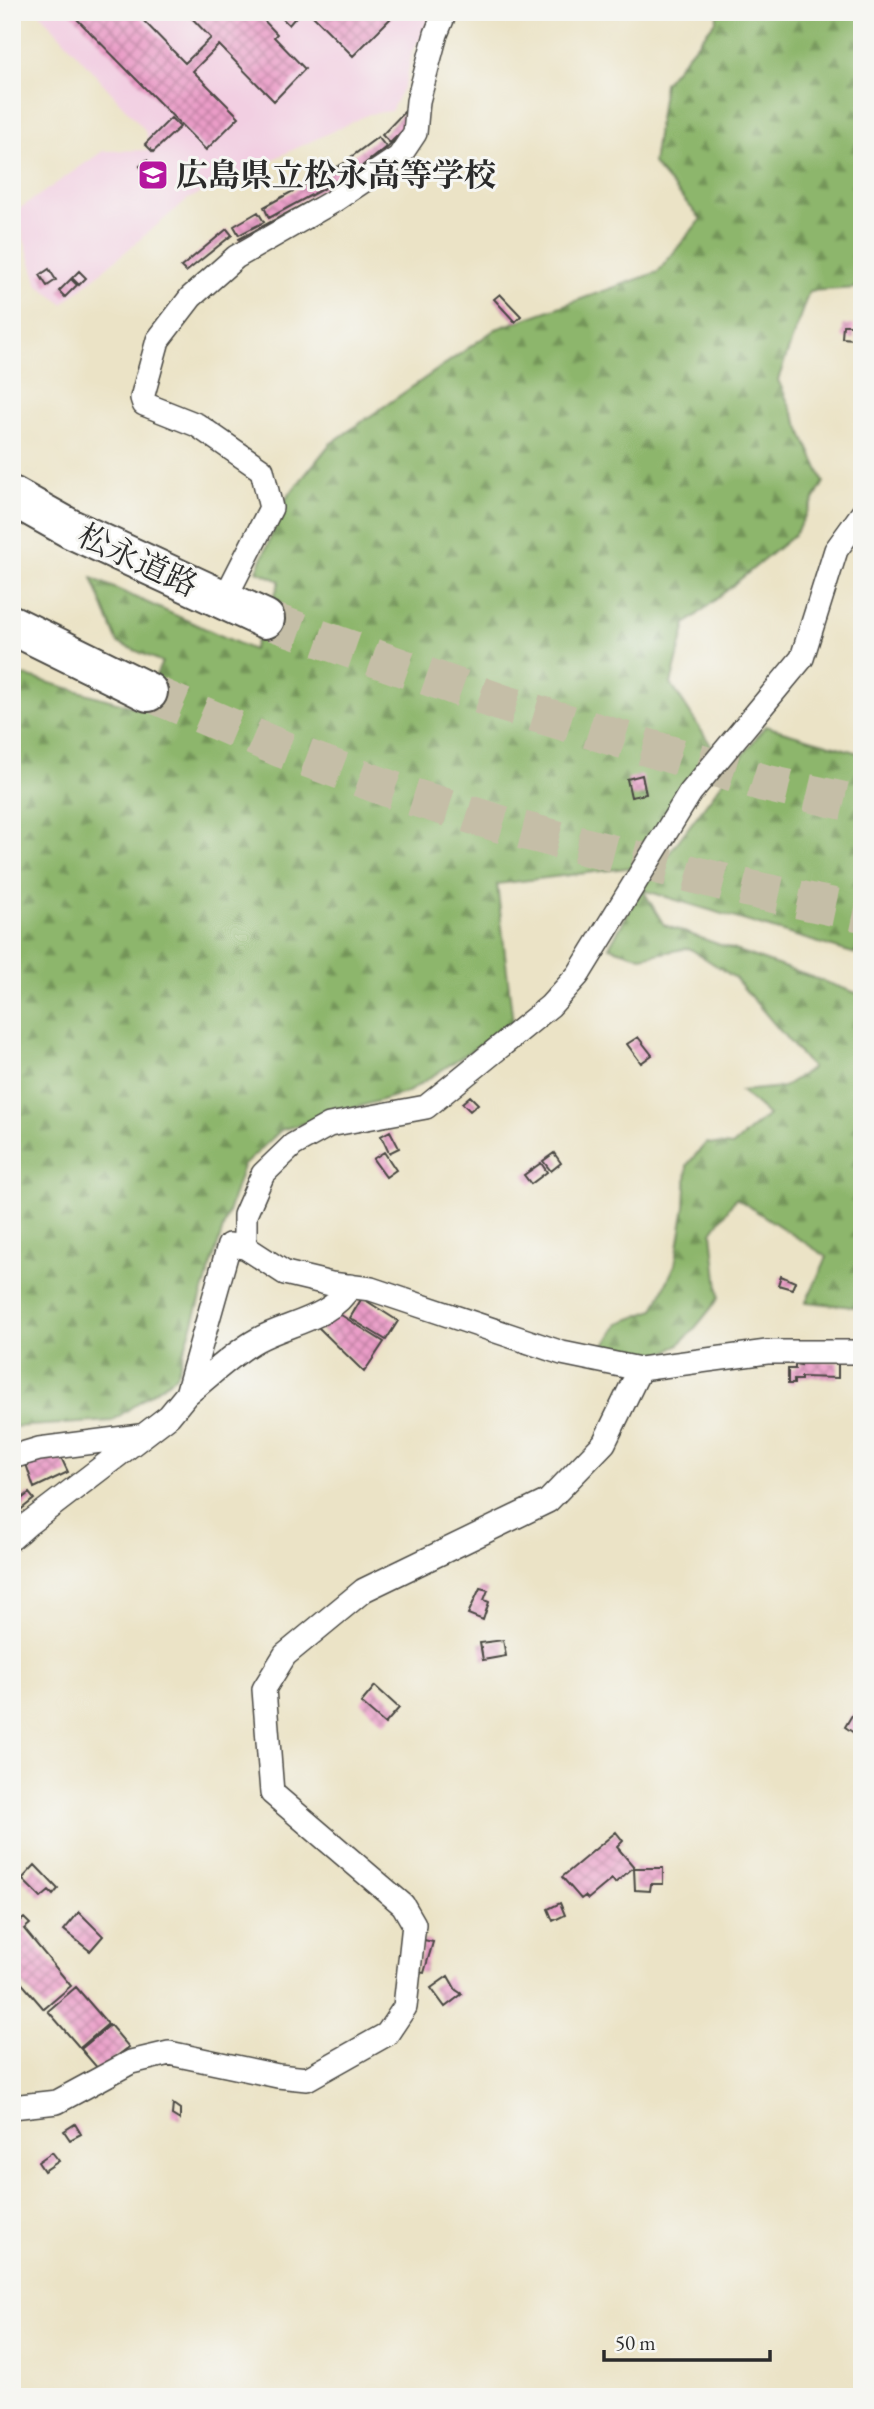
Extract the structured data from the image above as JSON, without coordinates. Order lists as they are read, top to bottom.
{
  "streets": {
    "highway": ["松永道路"]
  },
  "places": {
    "school or university": ["広島県立松永高等学校"]
  },
  "scale_bar": "50 m"
}
